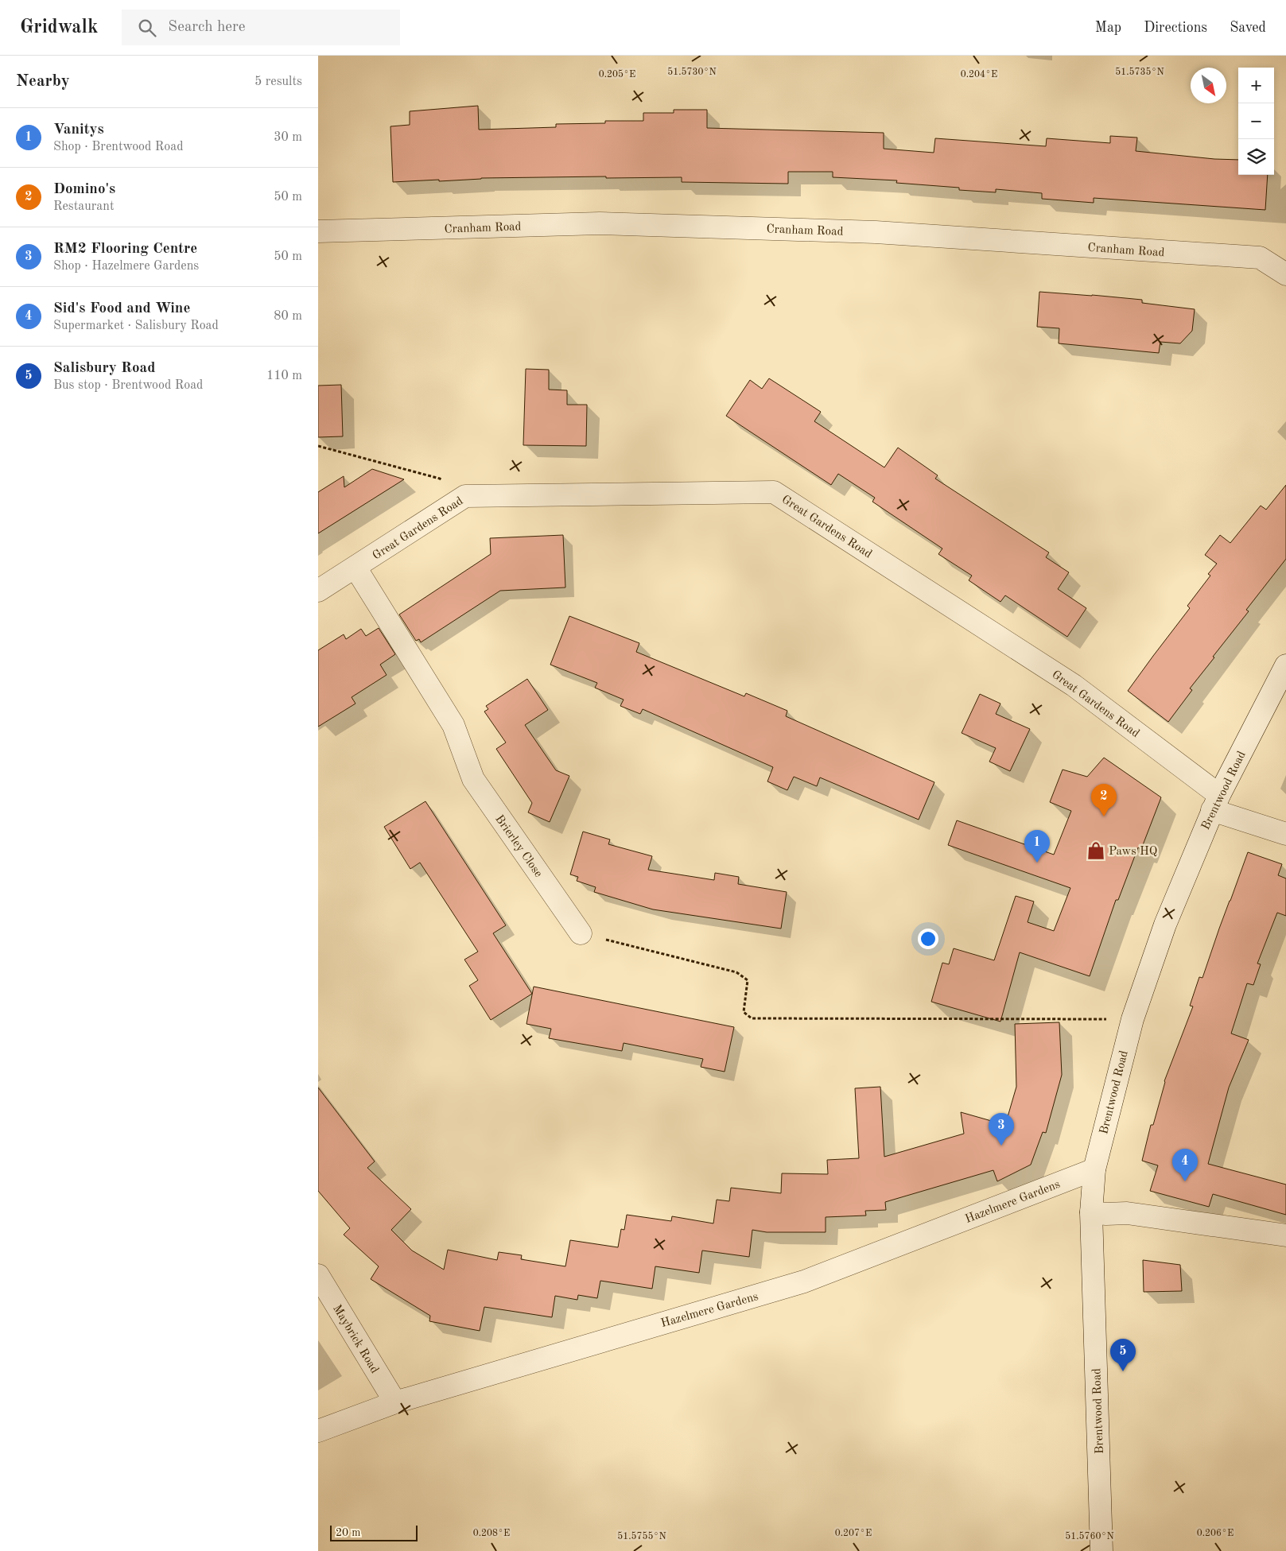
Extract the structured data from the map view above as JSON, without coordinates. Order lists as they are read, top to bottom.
{
  "streets": {
    "street": [
      "Cranham Road",
      "Great Gardens Road",
      "Brentwood Road",
      "Brierley Close",
      "Hazelmere Gardens",
      "Maybrick Road"
    ]
  },
  "crossings": [
    ["Great Gardens Road", "Brentwood Road"],
    ["Great Gardens Road", "Brierley Close"],
    ["Brentwood Road", "Hazelmere Gardens"],
    ["Hazelmere Gardens", "Maybrick Road"]
  ],
  "places": {
    "shop": ["Paws HQ"]
  },
  "scale_bar": "20 m",
  "north": "bottom right",
  "page": {
    "header": "Gridwalk",
    "search": "Search here",
    "nav": ["Map", "Directions", "Saved"],
    "heading": ["Nearby", "5 results"],
    "map_buttons": ["+", "−"],
    "list": [
      {
        "mark": "1",
        "name": "Vanitys",
        "note": "Shop · Brentwood Road",
        "value": "30 m"
      },
      {
        "mark": "2",
        "name": "Domino's",
        "note": "Restaurant",
        "value": "50 m"
      },
      {
        "mark": "3",
        "name": "RM2 Flooring Centre",
        "note": "Shop · Hazelmere Gardens",
        "value": "50 m"
      },
      {
        "mark": "4",
        "name": "Sid's Food and Wine",
        "note": "Supermarket · Salisbury Road",
        "value": "80 m"
      },
      {
        "mark": "5",
        "name": "Salisbury Road",
        "note": "Bus stop · Brentwood Road",
        "value": "110 m"
      }
    ],
    "pins": [
      "2",
      "1",
      "3",
      "4",
      "5"
    ],
    "scale": "20 m"
  },
  "coordinates": [
    "51.5730°N",
    "51.5735°N",
    "0.205°E",
    "0.204°E",
    "0.208°E",
    "0.207°E",
    "0.206°E",
    "51.5755°N",
    "51.5760°N"
  ]
}
